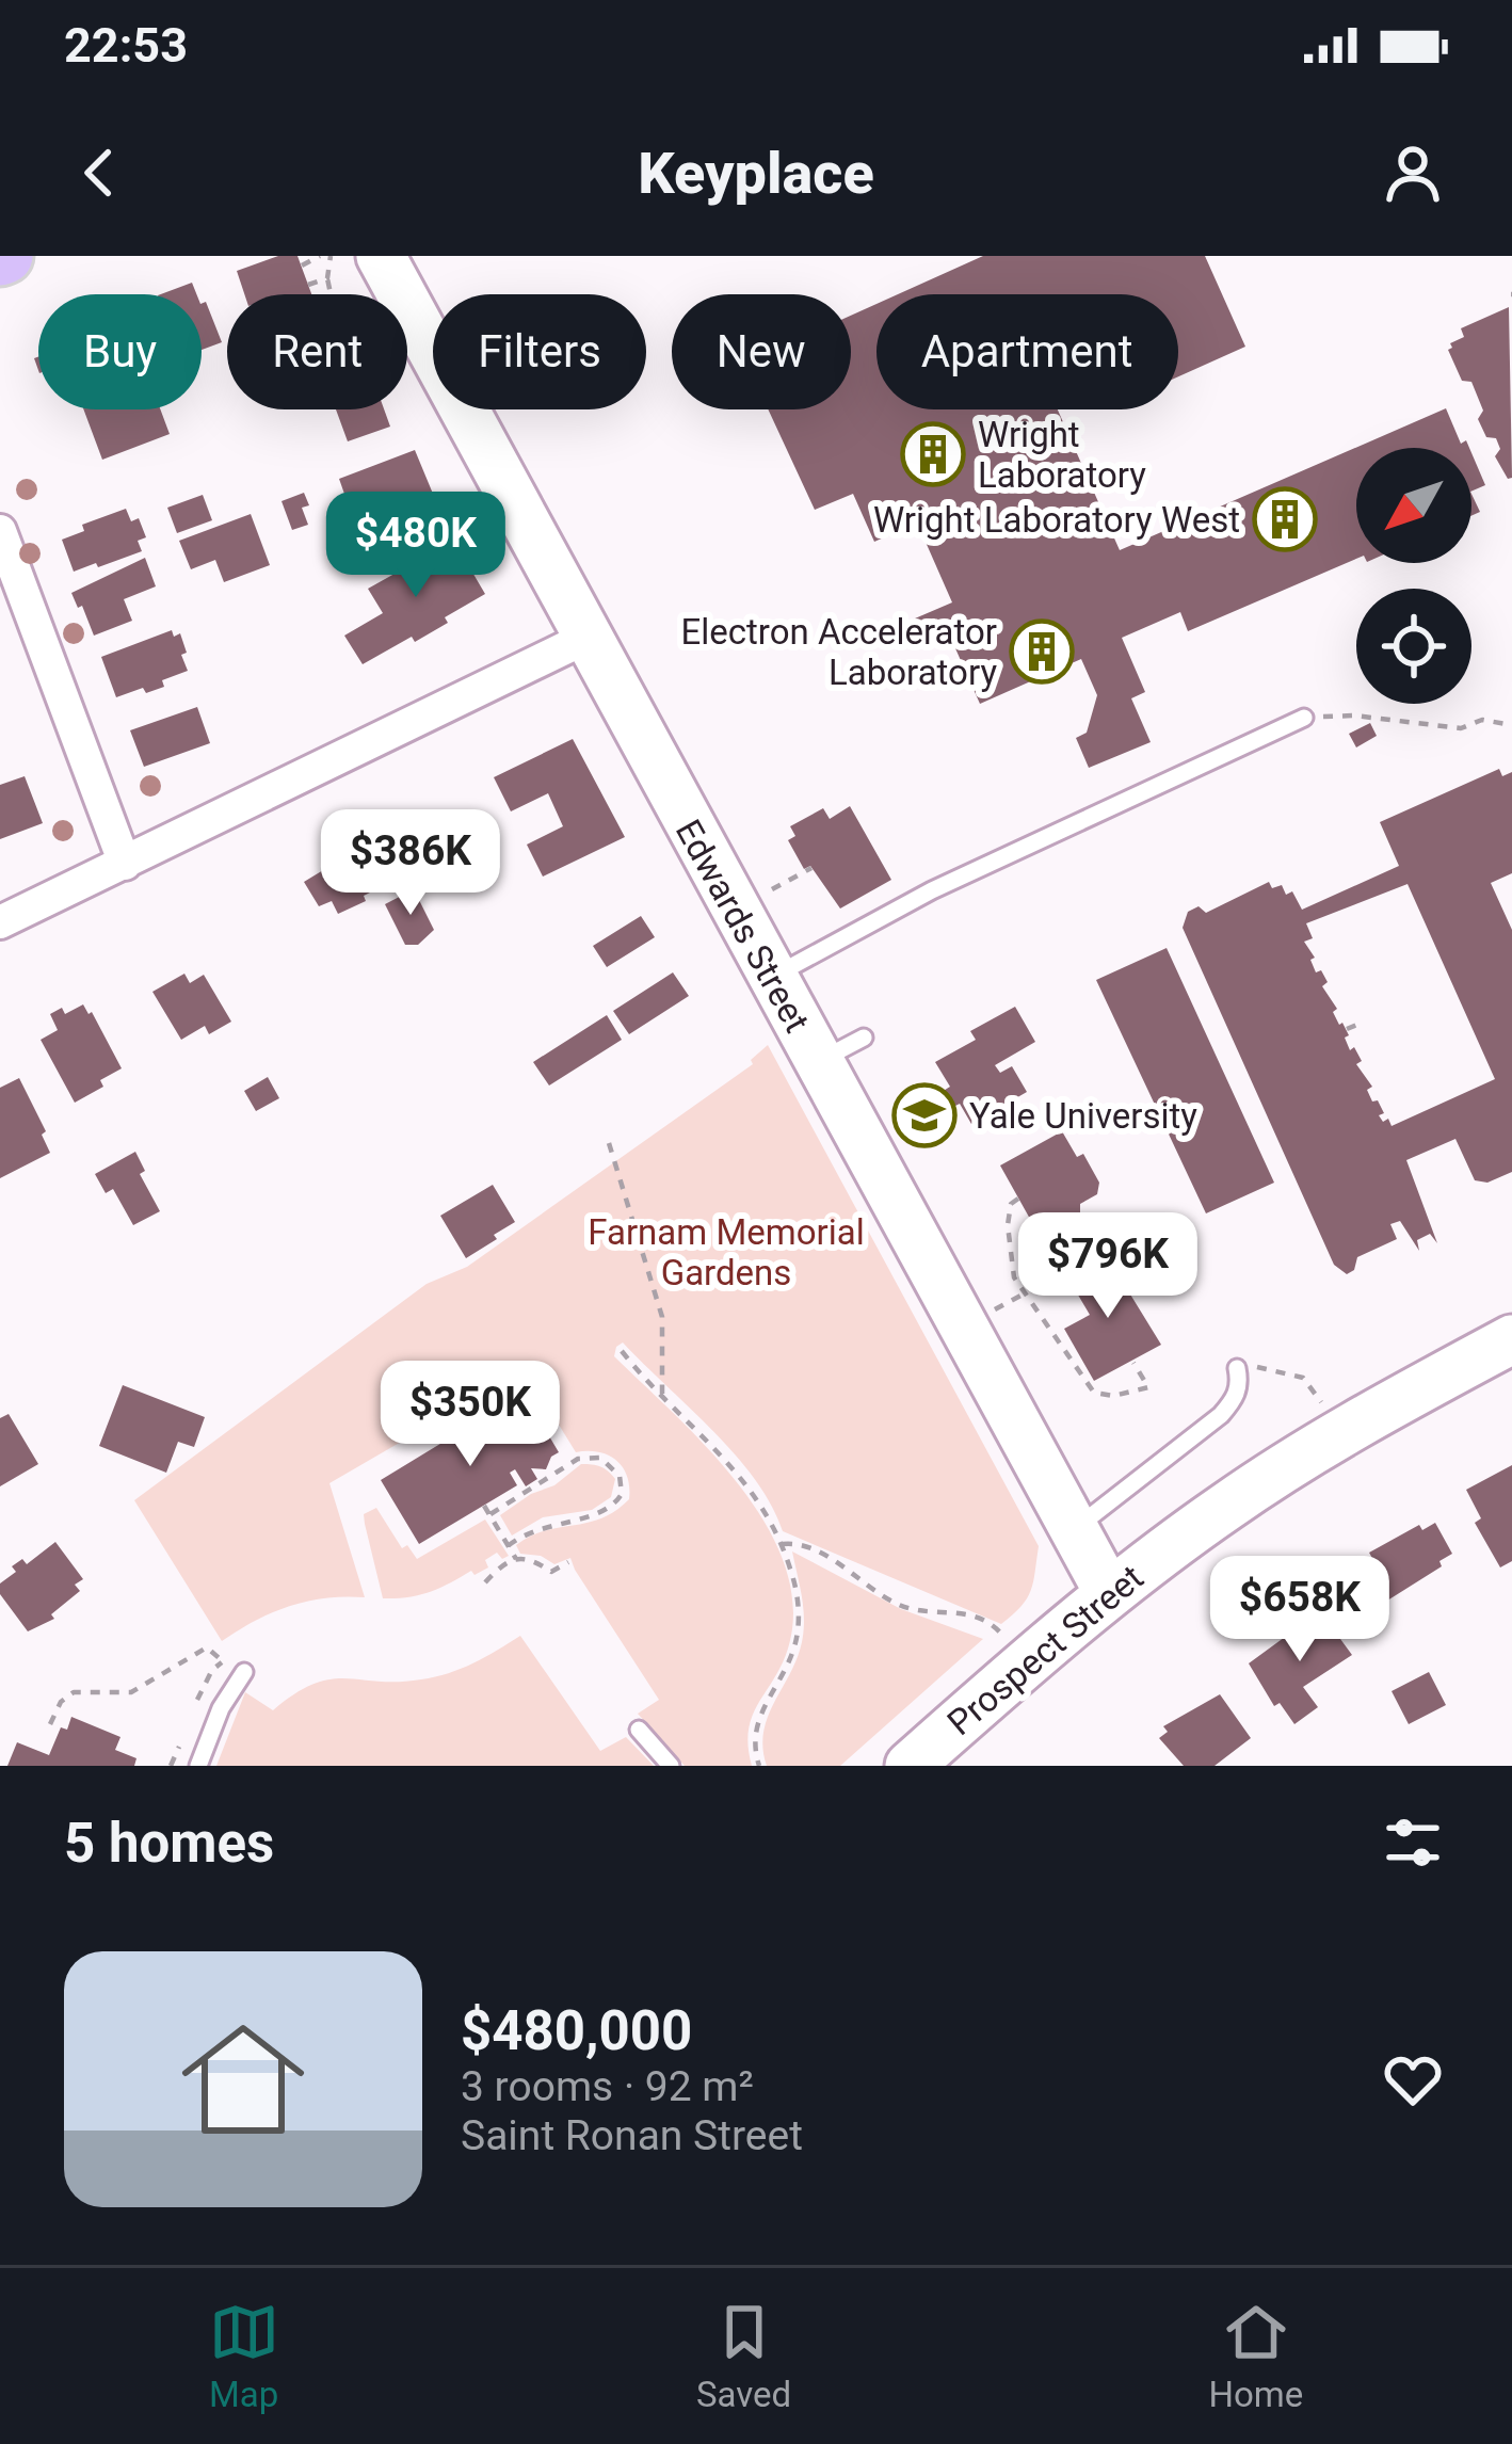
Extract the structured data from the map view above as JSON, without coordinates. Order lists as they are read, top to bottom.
{
  "streets": {
    "main road": ["Edwards Street", "Prospect Street"]
  },
  "crossings": [
    ["Edwards Street", "Prospect Street"]
  ],
  "parks": ["Farnam Memorial Gardens"],
  "places": {
    "building": ["Wright Laboratory", "Wright Laboratory West", "Electron Accelerator Laboratory"],
    "school or university": ["Yale University"]
  },
  "north": "bottom left",
  "page": {
    "status": "22:53",
    "header": "Keyplace",
    "chip": [
      "Buy",
      "Rent",
      "Filters",
      "New",
      "Apartment"
    ],
    "price": [
      "$480K",
      "$386K",
      "$796K",
      "$350K",
      "$658K"
    ],
    "heading": "5 homes",
    "list": [
      {
        "name": "$480,000",
        "note": "3 rooms · 92 m² · Saint Ronan Street"
      }
    ],
    "tabs": ["Map", "Saved", "Home"]
  }
}
